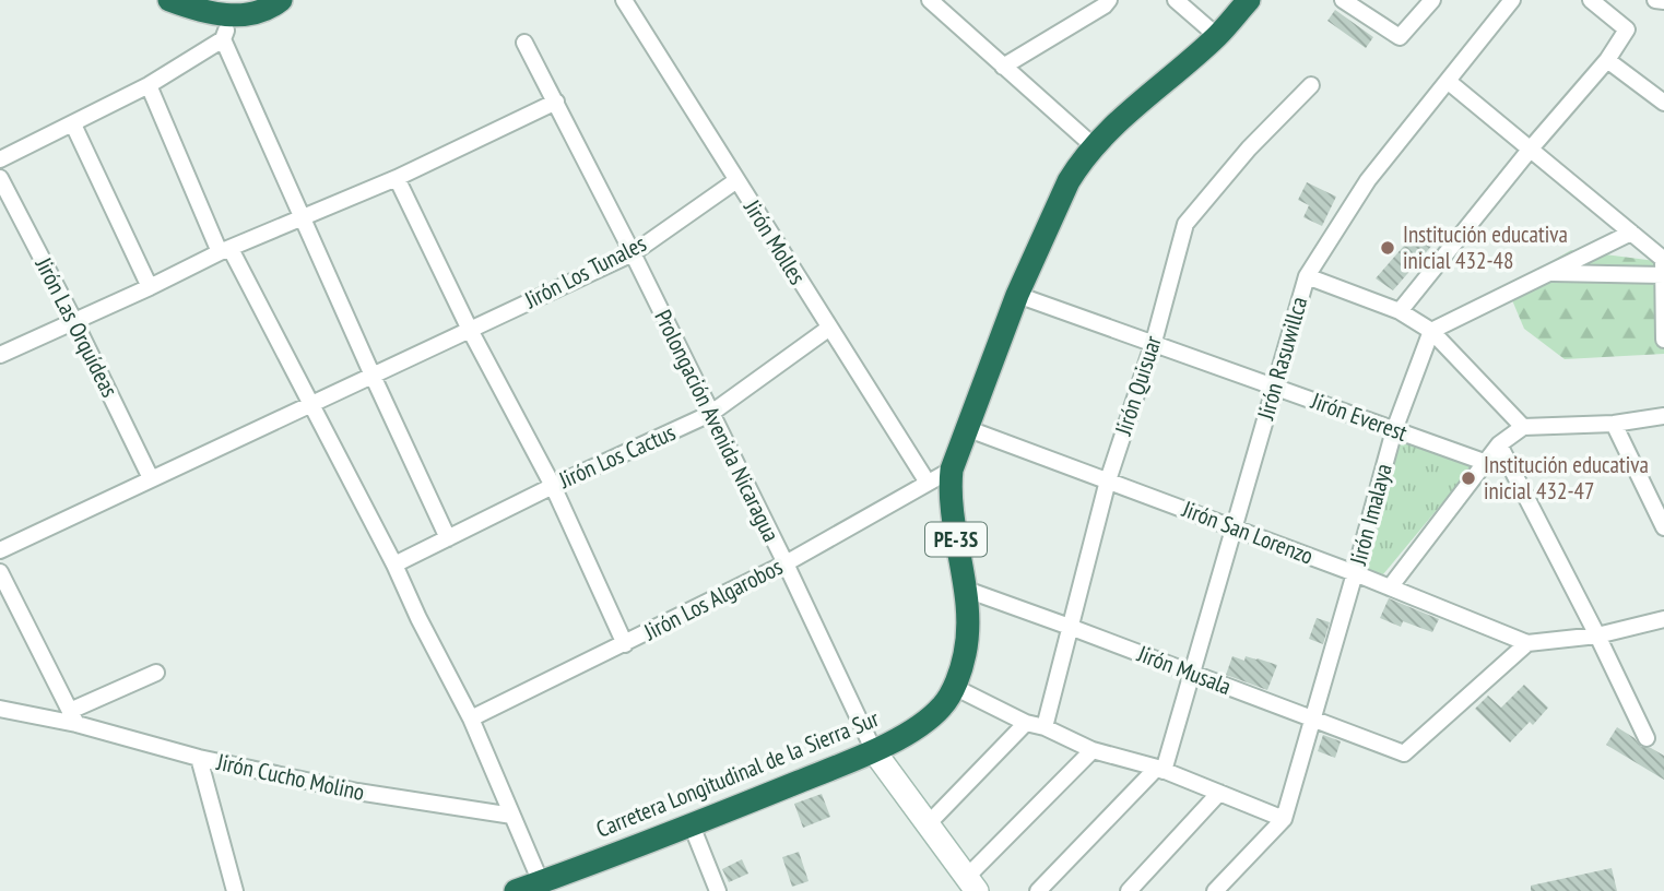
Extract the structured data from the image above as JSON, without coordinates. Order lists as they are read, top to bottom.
{
  "streets": {
    "highway": ["PE-3S", "Carretera Longitudinal de la Sierra Sur"],
    "street": [
      "Jirón Molles",
      "Jirón Los Tunales",
      "Jirón Las Orquídeas",
      "Jirón Rasuwillca",
      "Jirón Quisuar",
      "Jirón Everest",
      "Prolongación Avenida Nicaragua",
      "Jirón Los Cactus",
      "Jirón Imalaya",
      "Jirón San Lorenzo",
      "Jirón Los Algarobos",
      "Jirón Musala",
      "Jirón Cucho Molino"
    ]
  },
  "crossings": [
    ["Jirón Molles", "Jirón Los Tunales"],
    ["Jirón Molles", "Jirón Los Cactus"],
    ["Jirón Molles", "Jirón Los Algarobos"],
    ["Jirón Los Tunales", "Jirón Las Orquídeas"],
    ["Jirón Los Tunales", "Prolongación Avenida Nicaragua"],
    ["Jirón Rasuwillca", "Jirón Everest"],
    ["Jirón Rasuwillca", "Jirón San Lorenzo"],
    ["Jirón Rasuwillca", "Jirón Musala"],
    ["Jirón Quisuar", "Jirón Everest"],
    ["Jirón Quisuar", "Jirón San Lorenzo"],
    ["Jirón Quisuar", "Jirón Musala"],
    ["Jirón Everest", "Jirón Imalaya"],
    ["Jirón Everest", "Carretera Longitudinal de la Sierra Sur"],
    ["Prolongación Avenida Nicaragua", "Jirón Los Cactus"],
    ["Prolongación Avenida Nicaragua", "Jirón Los Algarobos"],
    ["Prolongación Avenida Nicaragua", "Carretera Longitudinal de la Sierra Sur"],
    ["Jirón Imalaya", "Jirón San Lorenzo"],
    ["Jirón Imalaya", "Jirón Musala"],
    ["Jirón San Lorenzo", "Jirón Musala"],
    ["Jirón San Lorenzo", "Carretera Longitudinal de la Sierra Sur"],
    ["Jirón Los Algarobos", "Carretera Longitudinal de la Sierra Sur"],
    ["Jirón Musala", "Carretera Longitudinal de la Sierra Sur"]
  ],
  "places": ["Institución educativa inicial 432-48", "Institución educativa inicial 432-47"]
}
